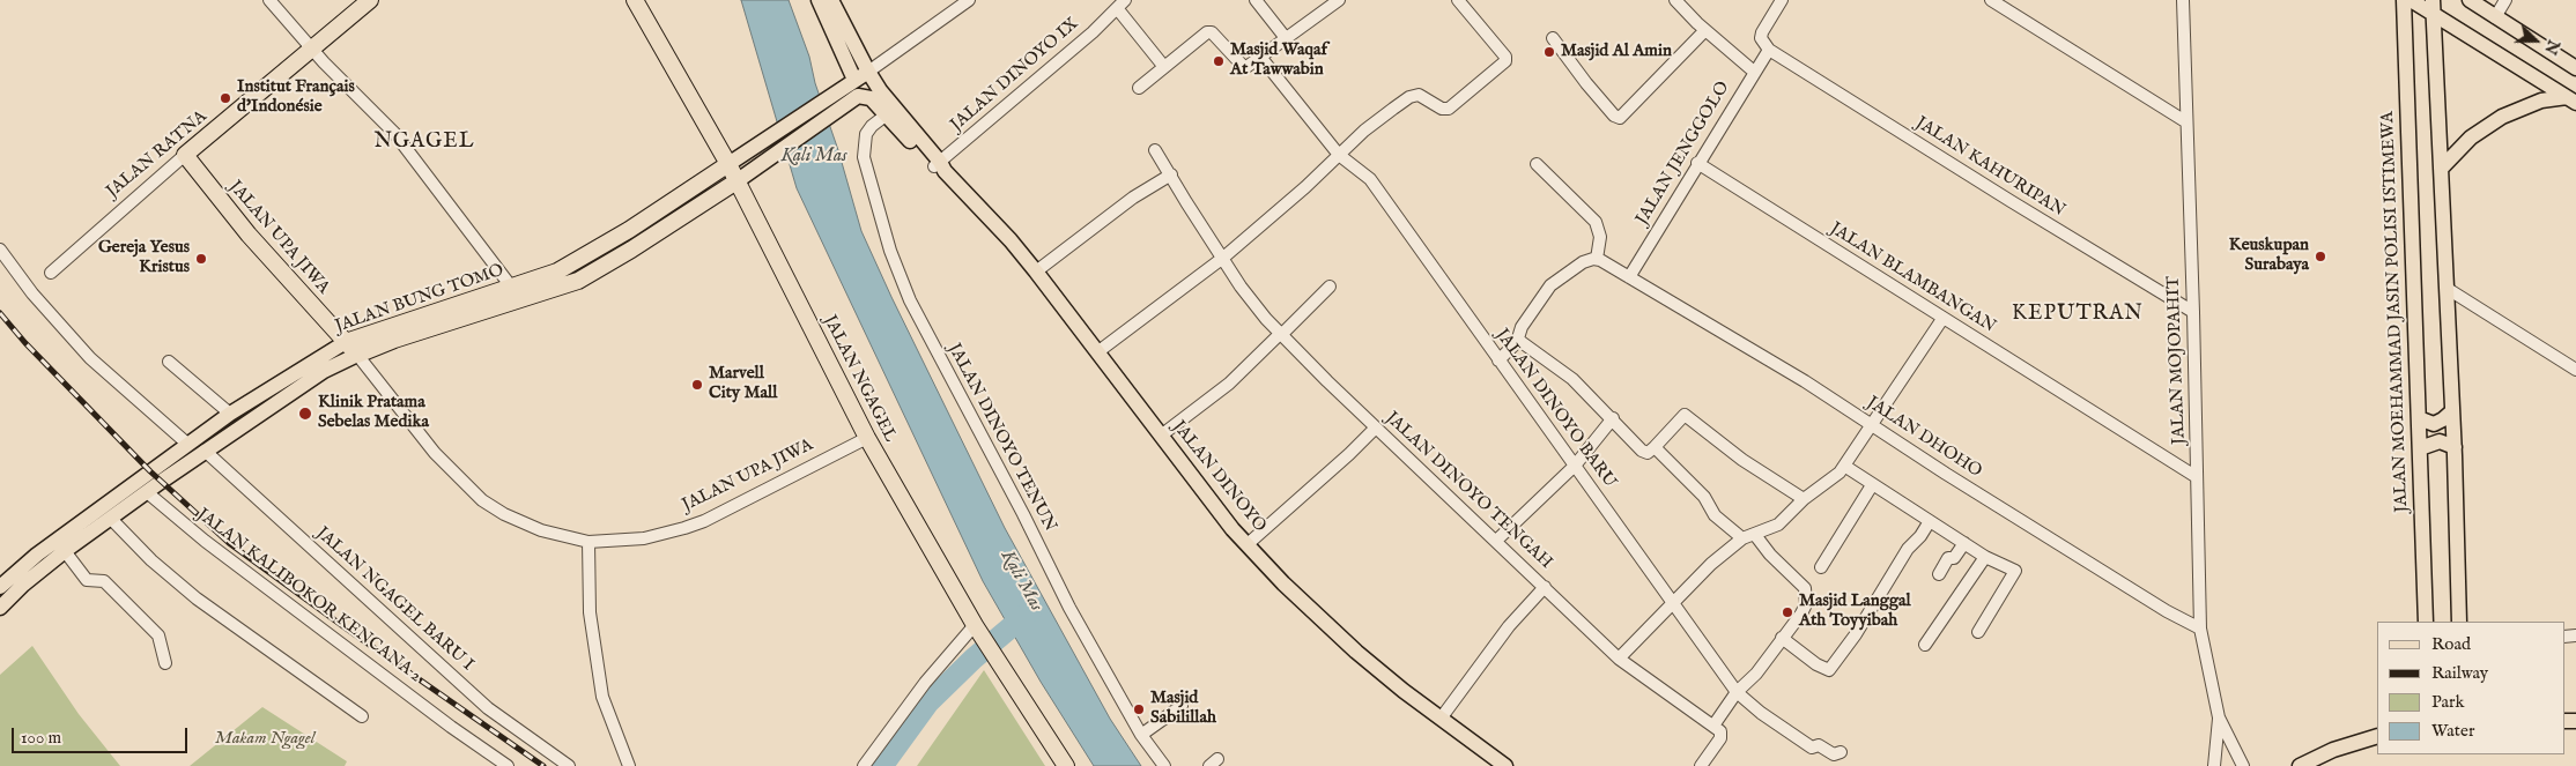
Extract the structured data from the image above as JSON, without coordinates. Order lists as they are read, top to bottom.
{
  "streets": {
    "highway": [
      "JALAN RATNA",
      "JALAN UPA JIWA",
      "JALAN BUNG TOMO",
      "JALAN NGAGEL"
    ],
    "main road": ["JALAN MOEHAMMAD JASIN POLISI ISTIMEWA", "JALAN DINOYO"],
    "street": [
      "JALAN DINOYO IX",
      "JALAN JENGGOLO",
      "JALAN KAHURIPAN",
      "JALAN BLAMBANGAN",
      "JALAN MOJOPAHIT",
      "JALAN DINOYO BARU",
      "JALAN DINOYO TENUN",
      "JALAN DHOHO",
      "JALAN DINOYO TENGAH",
      "JALAN KALIBOKOR KENCANA 2",
      "JALAN NGAGEL BARU I"
    ]
  },
  "crossings": [
    ["JALAN DINOYO IX", "JALAN DINOYO"],
    ["JALAN JENGGOLO", "JALAN KAHURIPAN"],
    ["JALAN JENGGOLO", "JALAN BLAMBANGAN"],
    ["JALAN JENGGOLO", "JALAN DHOHO"],
    ["JALAN RATNA", "JALAN UPA JIWA"],
    ["JALAN KAHURIPAN", "JALAN MOJOPAHIT"],
    ["JALAN UPA JIWA", "JALAN BUNG TOMO"],
    ["JALAN UPA JIWA", "JALAN NGAGEL"],
    ["JALAN BLAMBANGAN", "JALAN MOJOPAHIT"],
    ["JALAN BUNG TOMO", "JALAN NGAGEL"],
    ["JALAN BUNG TOMO", "JALAN DINOYO"],
    ["JALAN BUNG TOMO", "JALAN KALIBOKOR KENCANA 2"],
    ["JALAN BUNG TOMO", "JALAN NGAGEL BARU I"],
    ["JALAN MOJOPAHIT", "JALAN DHOHO"],
    ["JALAN DINOYO TENUN", "JALAN DINOYO"]
  ],
  "districts": ["NGAGEL", "KEPUTRAN"],
  "water": ["Kali Mas"],
  "parks": ["Makam Ngagel"],
  "places": [
    "Masjid Al Amin",
    "Masjid Waqaf At Tawwabin",
    "Institut Français d'Indonésie",
    "Keuskupan Surabaya",
    "Gereja Yesus Kristus",
    "Marvell City Mall",
    "Klinik Pratama Sebelas Medika",
    "Masjid Langgal Ath Toyyibah",
    "Masjid Sabilillah"
  ],
  "legend": [
    "Road",
    "Railway",
    "Park",
    "Water"
  ],
  "scale_bar": "100 m",
  "north": "right"
}
